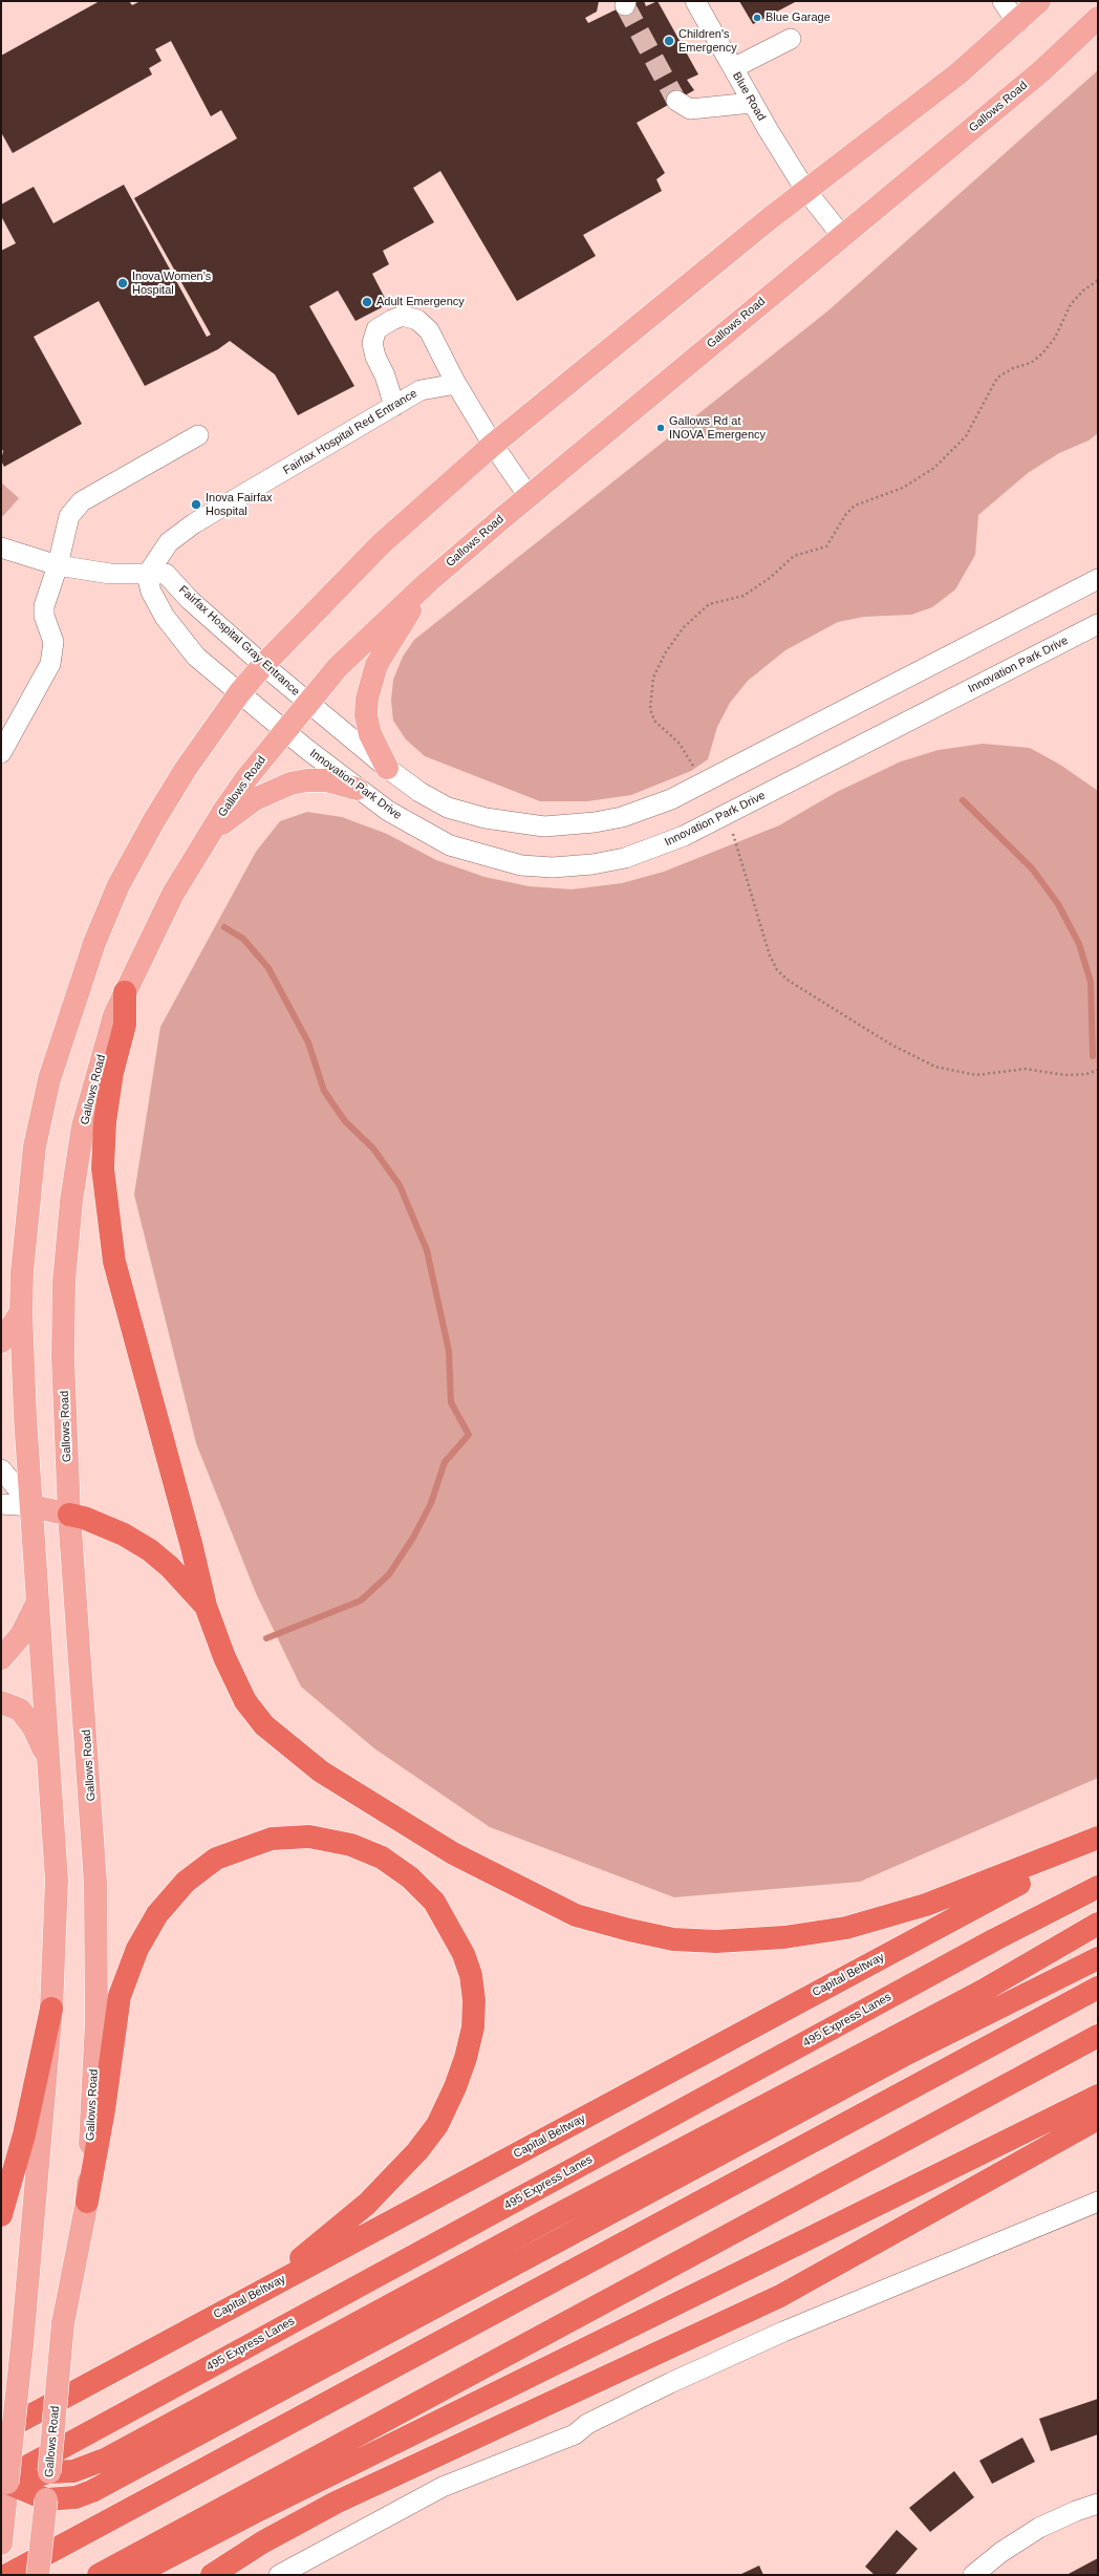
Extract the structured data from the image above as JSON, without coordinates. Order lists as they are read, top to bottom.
{
  "streets": {
    "highway": ["Capital Beltway", "495 Express Lanes"],
    "main road": ["Gallows Road"],
    "street": [
      "Blue Road",
      "Fairfax Hospital Red Entrance",
      "Fairfax Hospital Gray Entrance",
      "Innovation Park Drive"
    ]
  },
  "crossings": [
    ["Blue Road", "Gallows Road"],
    ["Gallows Road", "Fairfax Hospital Gray Entrance"],
    ["Gallows Road", "Innovation Park Drive"],
    ["Fairfax Hospital Red Entrance", "Fairfax Hospital Gray Entrance"],
    ["Fairfax Hospital Red Entrance", "Innovation Park Drive"],
    ["Fairfax Hospital Gray Entrance", "Innovation Park Drive"]
  ],
  "places": [
    "Blue Garage",
    "Children's Emergency",
    "Inova Women's Hospital",
    "Adult Emergency",
    "Gallows Rd at INOVA Emergency",
    "Inova Fairfax Hospital"
  ]
}
